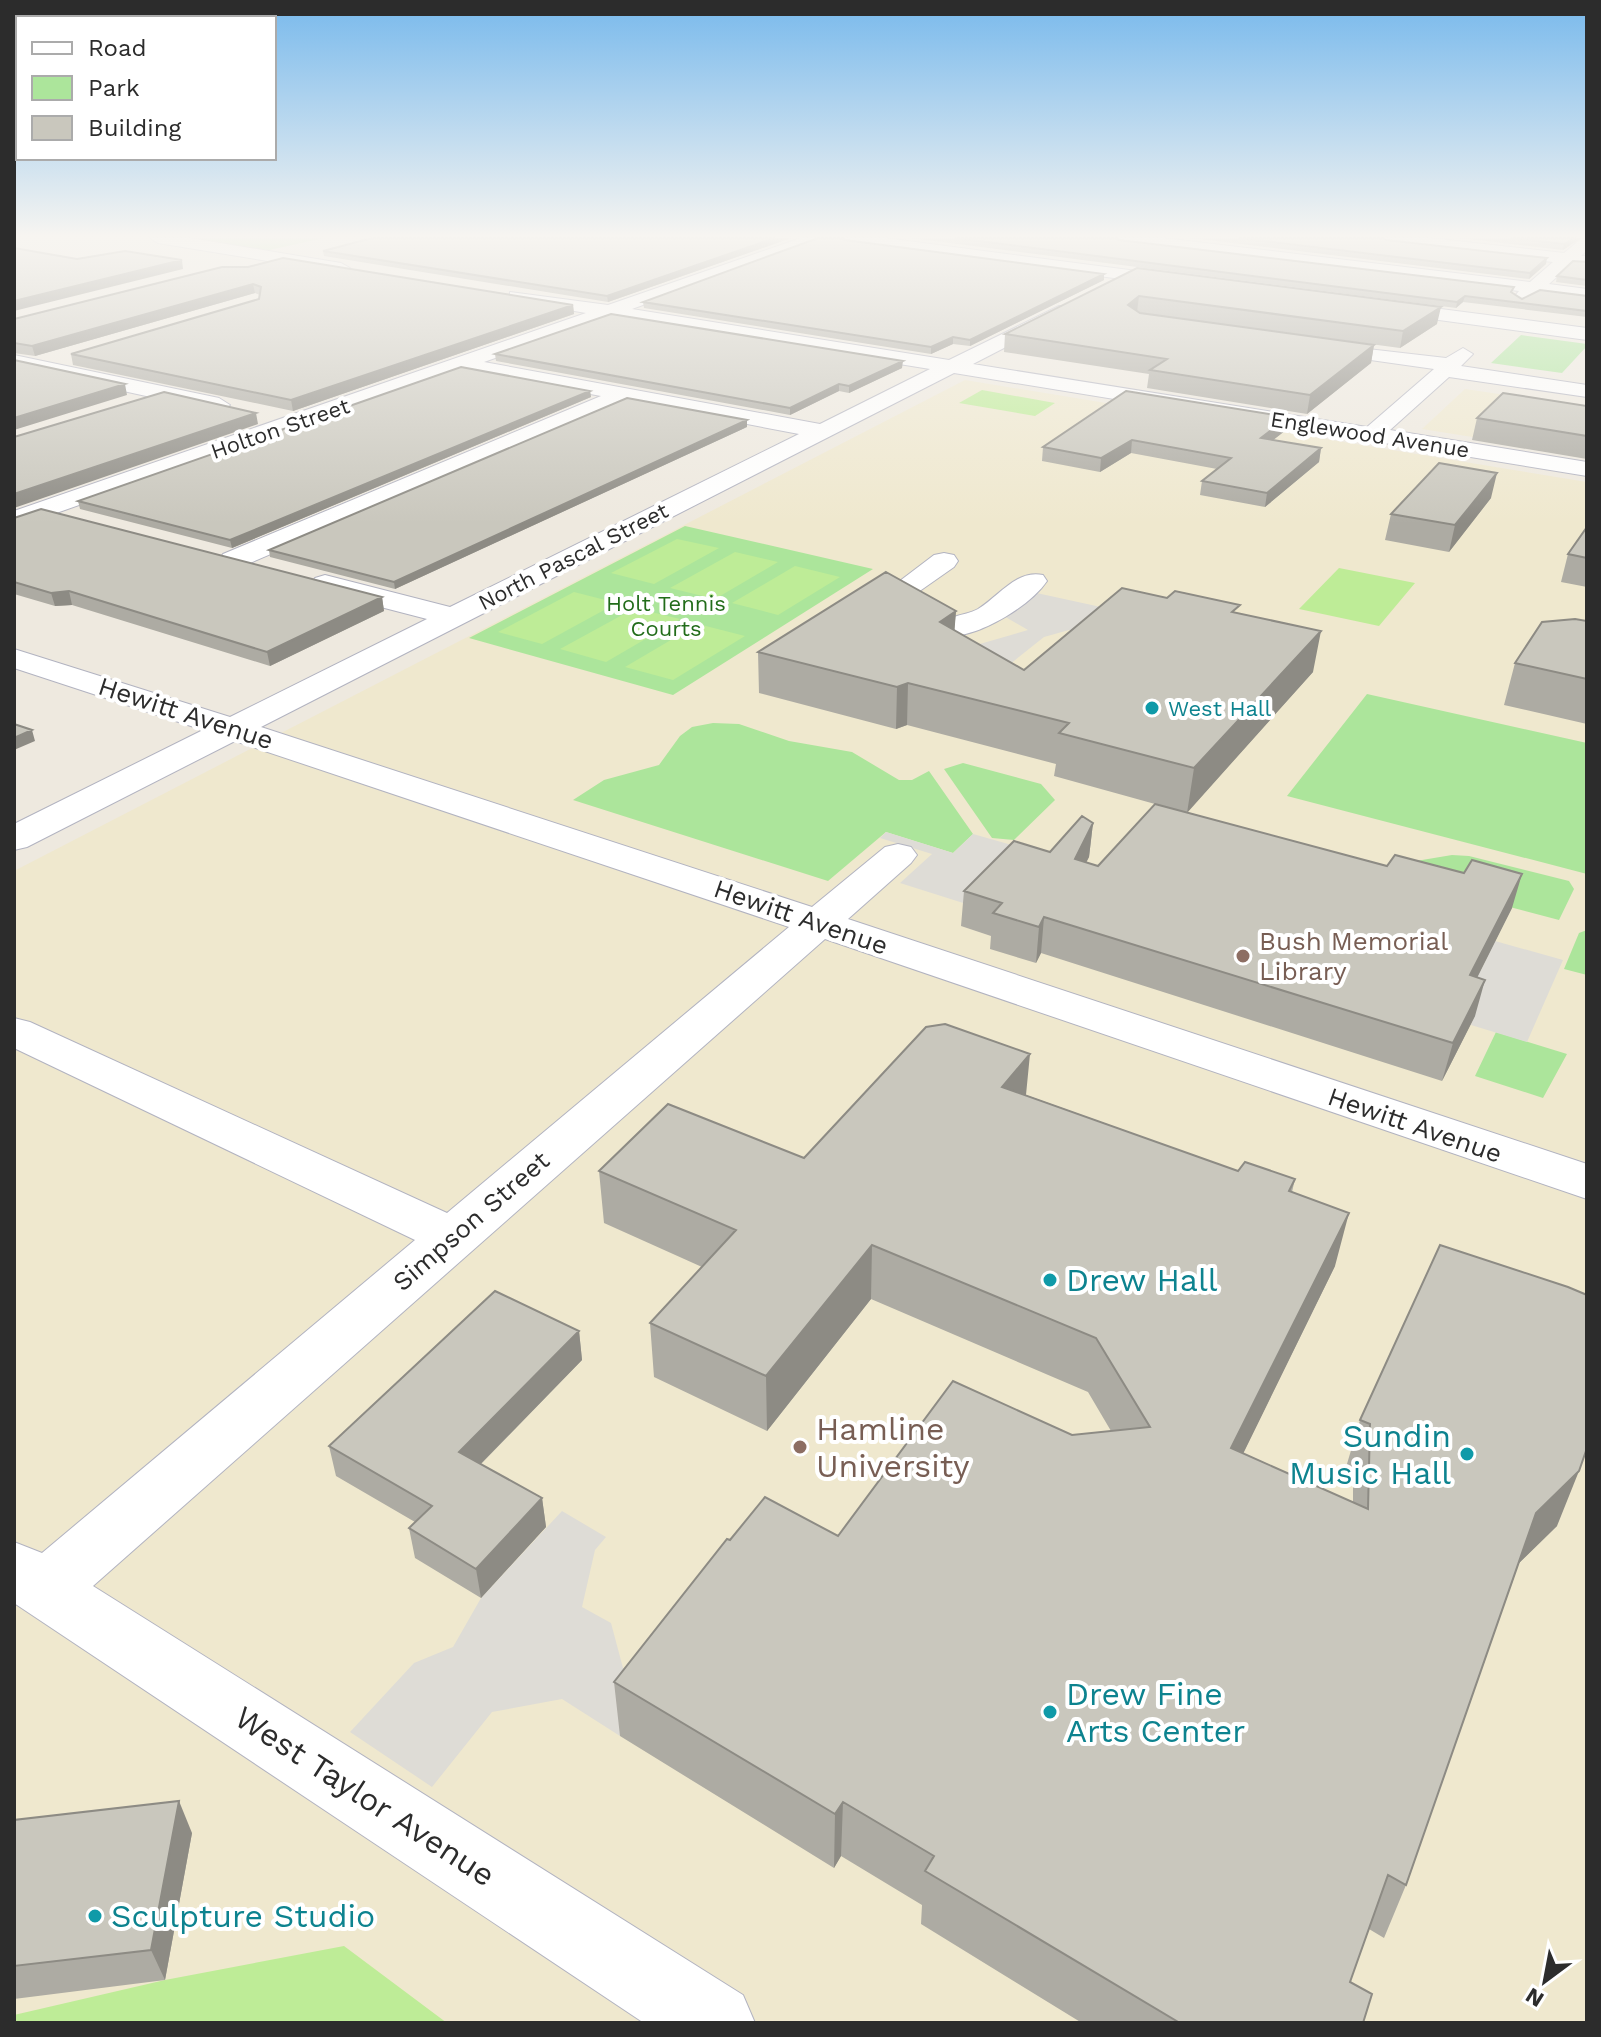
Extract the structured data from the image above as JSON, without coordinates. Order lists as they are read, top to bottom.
{
  "streets": {
    "street": [
      "Holton Street",
      "Englewood Avenue",
      "North Pascal Street",
      "Hewitt Avenue",
      "Simpson Street",
      "West Taylor Avenue"
    ]
  },
  "crossings": [
    ["Englewood Avenue", "North Pascal Street"],
    ["North Pascal Street", "Hewitt Avenue"],
    ["Hewitt Avenue", "Simpson Street"],
    ["Simpson Street", "West Taylor Avenue"]
  ],
  "parks": ["Holt Tennis Courts"],
  "places": [
    "West Hall",
    "Bush Memorial Library",
    "Drew Hall",
    "Hamline University",
    "Sundin Music Hall",
    "Drew Fine Arts Center",
    "Sculpture Studio"
  ],
  "legend": ["Road", "Park", "Building"],
  "north": "bottom left"
}
